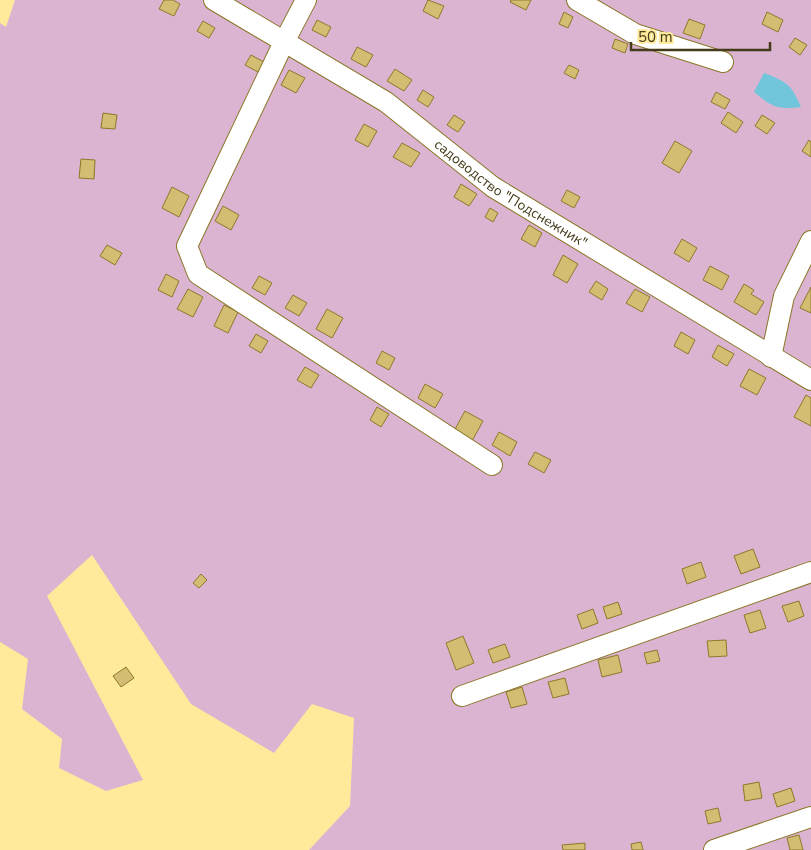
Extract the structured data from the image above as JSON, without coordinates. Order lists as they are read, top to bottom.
{
  "streets": {
    "lane": ["садоводство \"Подснежник\""]
  },
  "scale_bar": "50 m"
}
